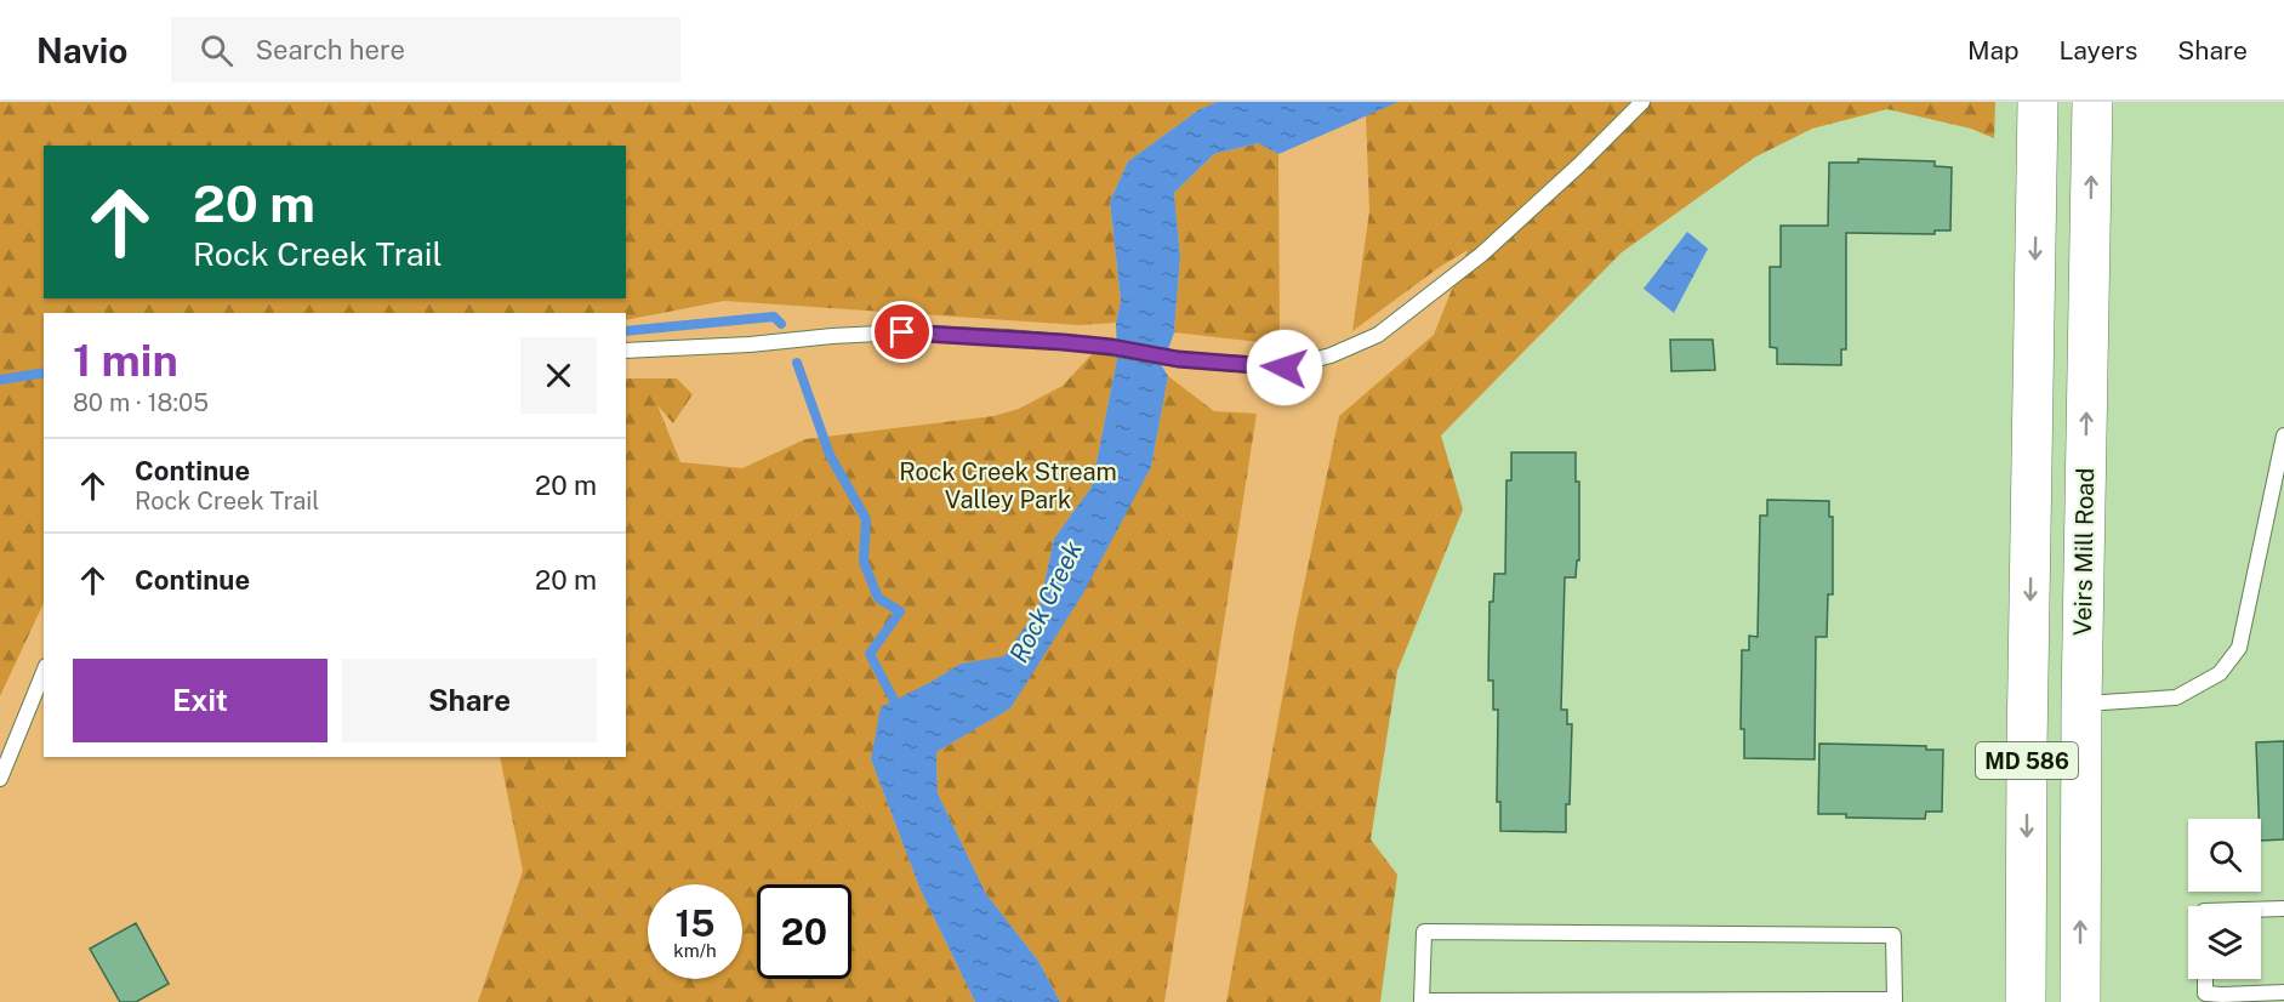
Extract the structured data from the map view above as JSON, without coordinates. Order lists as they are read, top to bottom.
{
  "streets": {
    "main road": ["Veirs Mill Road", "MD 586"]
  },
  "water": ["Rock Creek"],
  "parks": ["Rock Creek Stream Valley Park"],
  "page": {
    "header": "Navio",
    "search": "Search here",
    "nav": ["Map", "Layers", "Share"],
    "turn": ["20 m", "Rock Creek Trail"],
    "heading": ["1 min", "80 m · 18:05"],
    "list": [
      {
        "name": "Continue",
        "note": "Rock Creek Trail",
        "value": "20 m"
      },
      {
        "name": "Continue",
        "value": "20 m"
      }
    ],
    "buttons": ["Exit", "Share"],
    "speed": "15 km/h",
    "limit": "20"
  }
}
